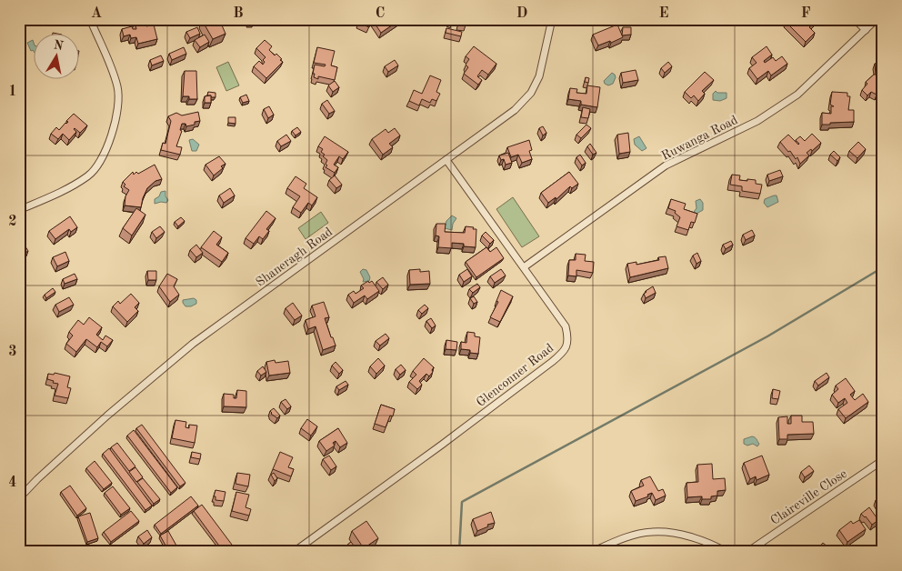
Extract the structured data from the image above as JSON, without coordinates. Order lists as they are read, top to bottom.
{
  "streets": {
    "street": [
      "Ruwanga Road",
      "Shaneragh Road",
      "Glenconner Road",
      "Claireville Close"
    ]
  },
  "crossings": [
    ["Ruwanga Road", "Glenconner Road"],
    ["Shaneragh Road", "Glenconner Road"]
  ],
  "north": "top",
  "grid": {
    "columns": [
      "A",
      "B",
      "C",
      "D",
      "E",
      "F"
    ],
    "rows": [
      "1",
      "2",
      "3",
      "4"
    ]
  }
}
